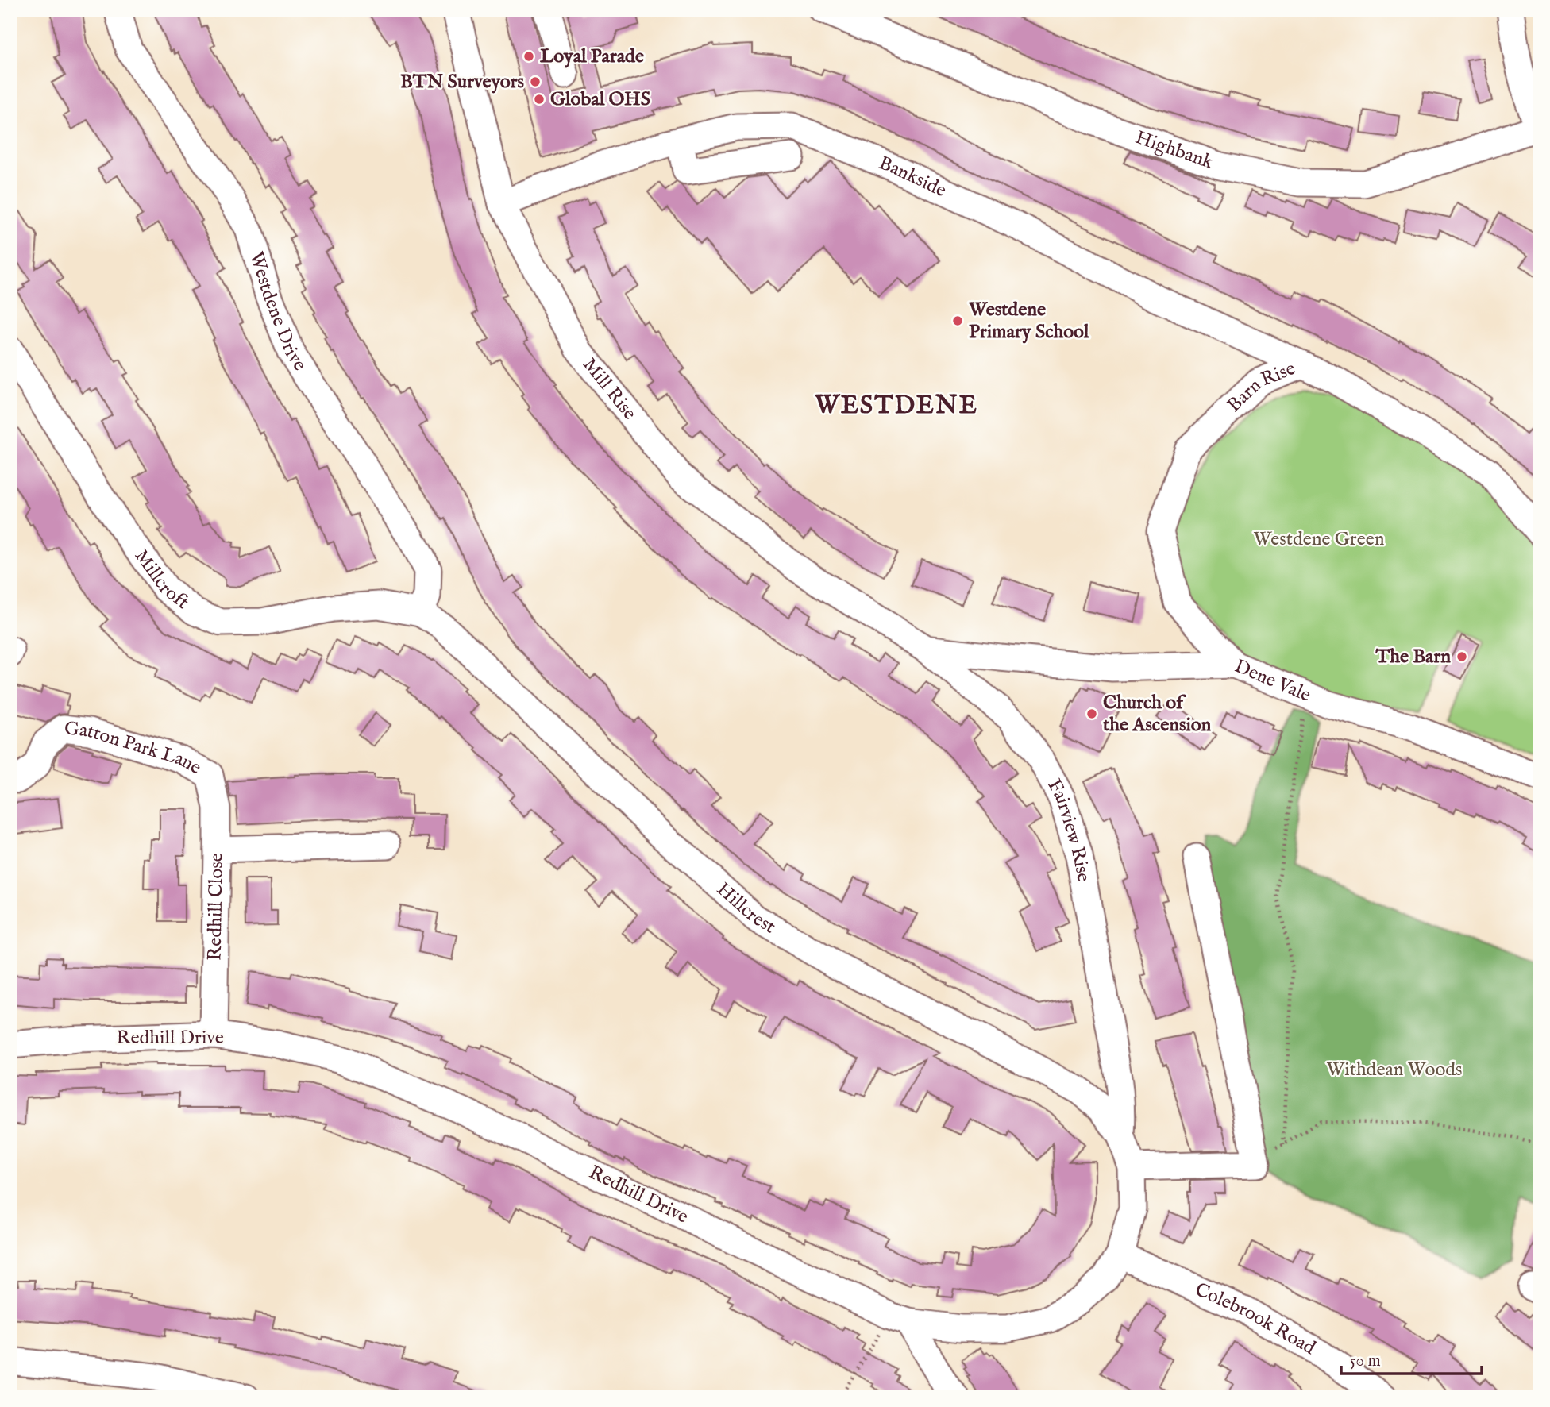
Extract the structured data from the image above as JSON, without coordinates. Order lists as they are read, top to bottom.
{
  "streets": {
    "street": [
      "Highbank",
      "Bankside",
      "Westdene Drive",
      "Mill Rise",
      "Barn Rise",
      "Millcroft",
      "Dene Vale",
      "Gatton Park Lane",
      "Fairview Rise",
      "Hillcrest",
      "Redhill Close",
      "Redhill Drive",
      "Colebrook Road"
    ]
  },
  "crossings": [
    ["Bankside", "Mill Rise"],
    ["Bankside", "Barn Rise"],
    ["Westdene Drive", "Millcroft"],
    ["Westdene Drive", "Hillcrest"],
    ["Mill Rise", "Dene Vale"],
    ["Mill Rise", "Fairview Rise"],
    ["Barn Rise", "Dene Vale"],
    ["Millcroft", "Hillcrest"],
    ["Dene Vale", "Fairview Rise"],
    ["Gatton Park Lane", "Redhill Close"],
    ["Fairview Rise", "Hillcrest"],
    ["Fairview Rise", "Redhill Drive"],
    ["Hillcrest", "Redhill Drive"],
    ["Redhill Close", "Redhill Drive"],
    ["Redhill Drive", "Colebrook Road"]
  ],
  "districts": ["WESTDENE"],
  "parks": ["Westdene Green", "Withdean Woods"],
  "places": [
    "Loyal Parade",
    "BTN Surveyors",
    "Global OHS",
    "Westdene Primary School",
    "The Barn",
    "Church of the Ascension"
  ],
  "scale_bar": "50 m"
}
